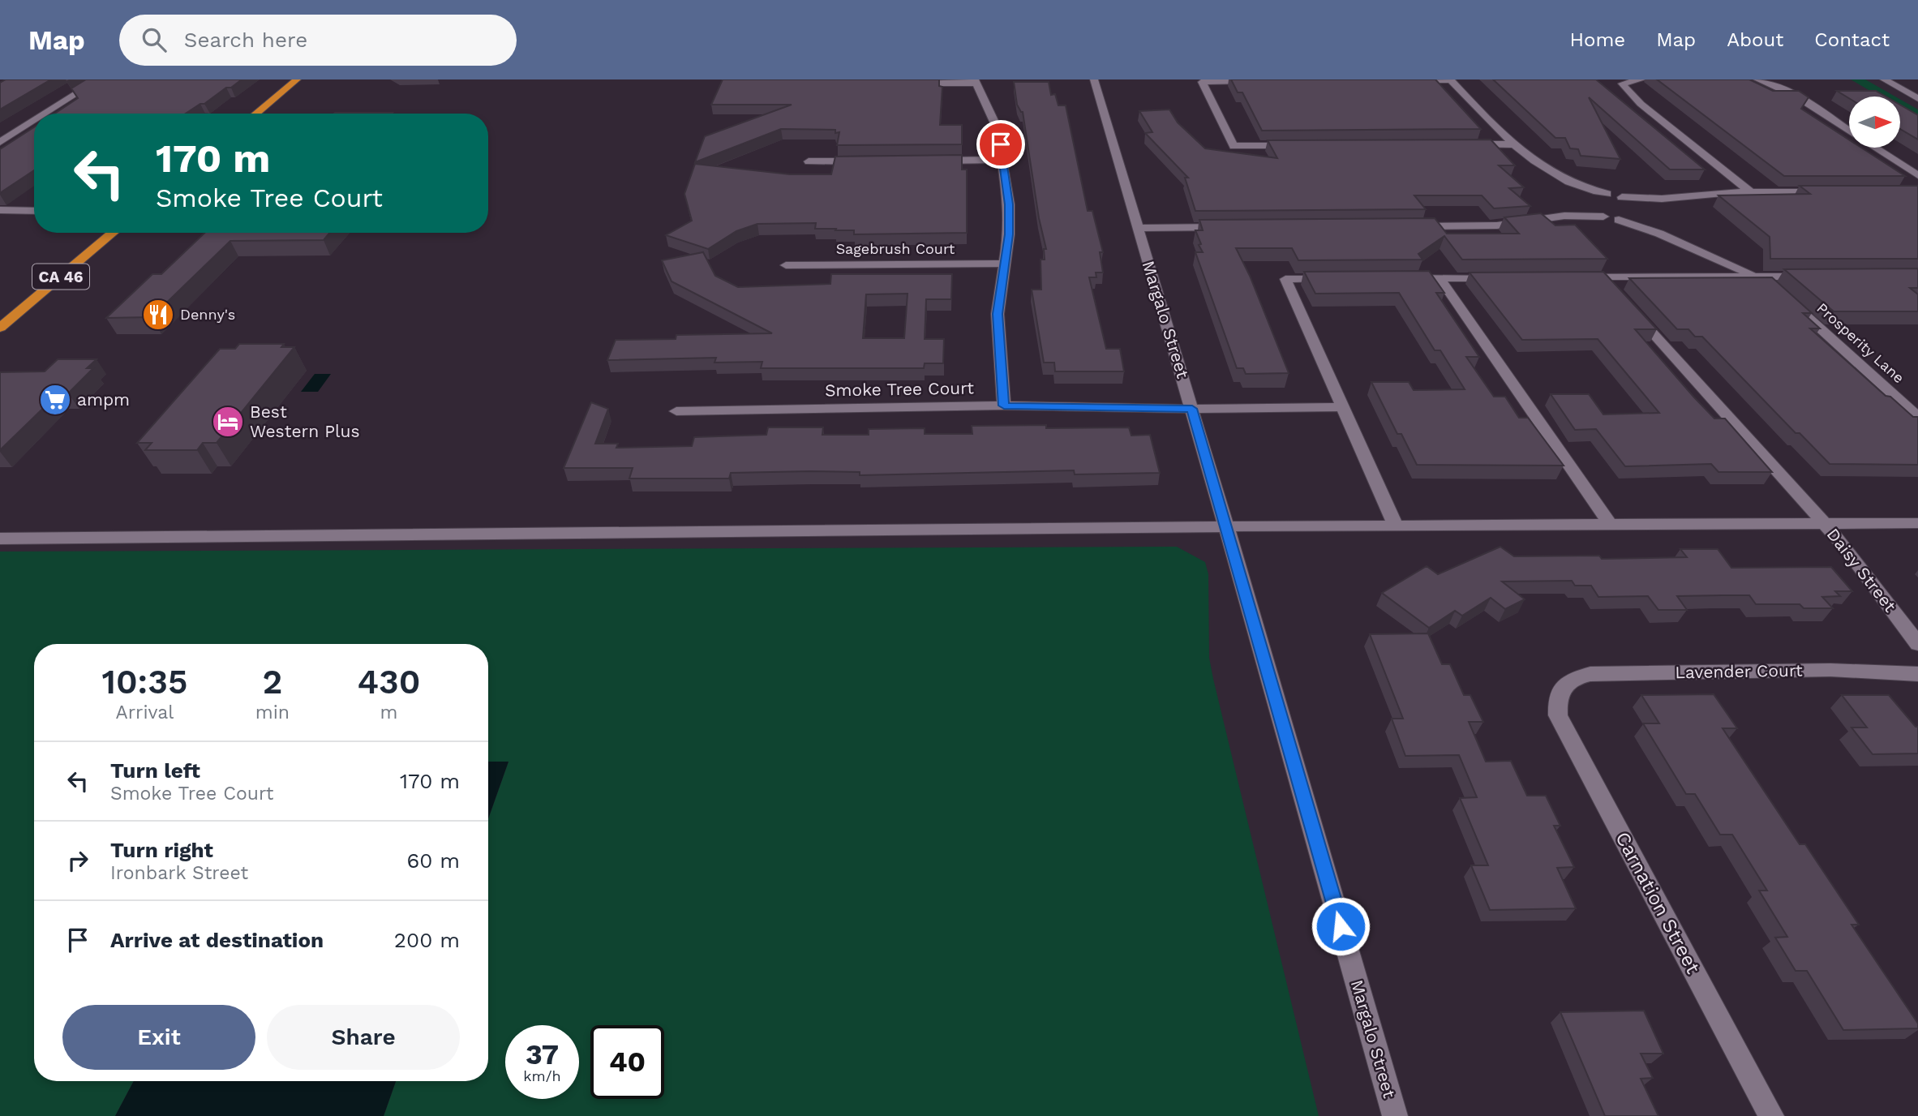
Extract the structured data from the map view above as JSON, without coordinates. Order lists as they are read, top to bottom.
{
  "streets": {
    "highway": ["CA 46"],
    "street": [
      "Sagebrush Court",
      "Margalo Street",
      "Prosperity Lane",
      "Smoke Tree Court",
      "Daisy Street",
      "Lavender Court",
      "Carnation Street"
    ]
  },
  "crossings": [
    ["Margalo Street", "Smoke Tree Court"],
    ["Lavender Court", "Carnation Street"]
  ],
  "places": {
    "restaurant": ["Denny's"],
    "supermarket": ["ampm"],
    "hotel": ["Best Western Plus"]
  },
  "north": "right",
  "page": {
    "header": "Map",
    "search": "Search here",
    "nav": [
      "Home",
      "Map",
      "About",
      "Contact"
    ],
    "turn": ["170 m", "Smoke Tree Court"],
    "eta": [
      "10:35",
      "Arrival",
      "2",
      "min",
      "430",
      "m"
    ],
    "list": [
      {
        "name": "Turn left",
        "note": "Smoke Tree Court",
        "value": "170 m"
      },
      {
        "name": "Turn right",
        "note": "Ironbark Street",
        "value": "60 m"
      },
      {
        "name": "Arrive at destination",
        "value": "200 m"
      }
    ],
    "buttons": ["Exit", "Share"],
    "speed": "37 km/h",
    "limit": "40"
  }
}
